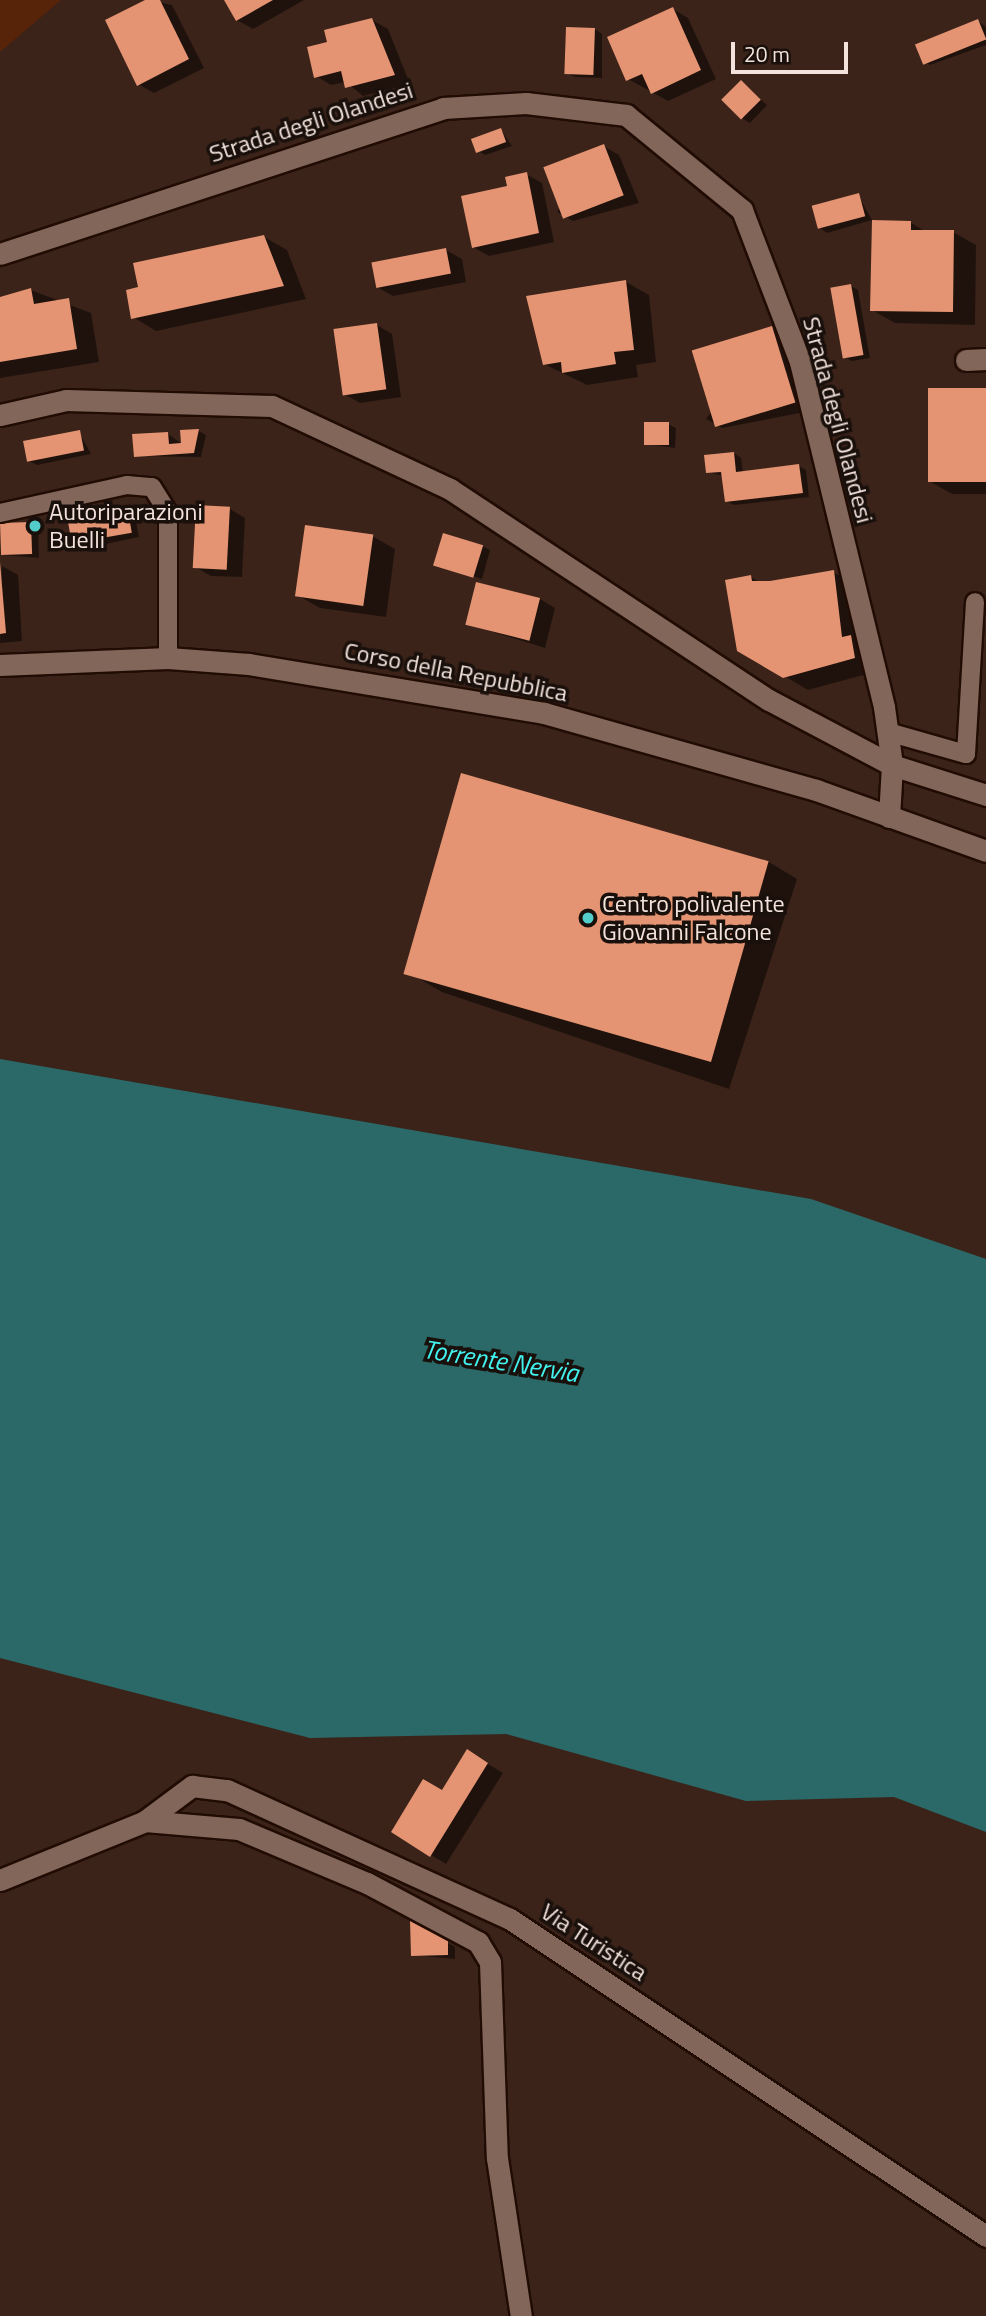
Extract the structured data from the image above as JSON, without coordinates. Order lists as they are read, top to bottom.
{
  "streets": {
    "street": ["Strada degli Olandesi", "Corso della Repubblica", "Via Turistica"]
  },
  "crossings": [
    ["Strada degli Olandesi", "Corso della Repubblica"]
  ],
  "water": ["Torrente Nervia"],
  "places": ["Autoriparazioni Buelli", "Centro polivalente Giovanni Falcone"],
  "scale_bar": "20 m"
}
